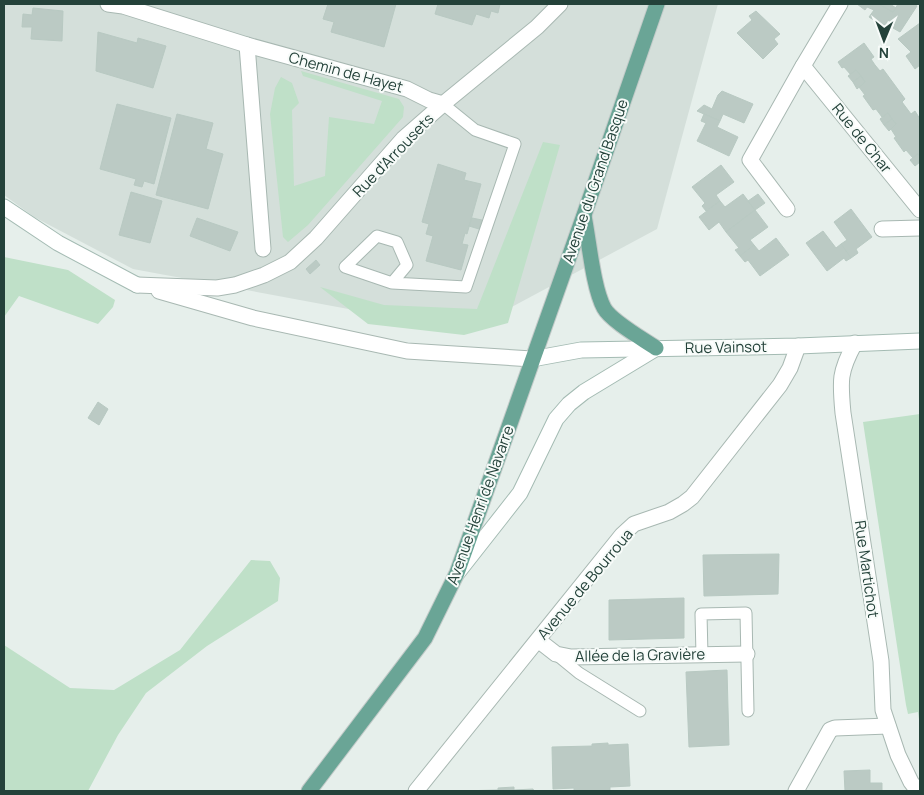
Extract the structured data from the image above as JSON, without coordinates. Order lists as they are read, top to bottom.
{
  "streets": {
    "main road": ["Avenue du Grand Basque", "Avenue Henri de Navarre"],
    "street": [
      "Chemin de Hayet",
      "Rue de Char",
      "Rue d'Arrousets",
      "Rue Vainsot",
      "Rue Martichot",
      "Avenue de Bourroua",
      "Allée de la Gravière"
    ]
  },
  "crossings": [
    ["Chemin de Hayet", "Rue d'Arrousets"],
    ["Rue d'Arrousets", "Avenue du Grand Basque"],
    ["Rue d'Arrousets", "Rue Vainsot"],
    ["Rue d'Arrousets", "Avenue Henri de Navarre"],
    ["Avenue du Grand Basque", "Rue Vainsot"],
    ["Avenue du Grand Basque", "Avenue Henri de Navarre"],
    ["Rue Vainsot", "Avenue Henri de Navarre"],
    ["Rue Vainsot", "Rue Martichot"],
    ["Rue Vainsot", "Avenue de Bourroua"],
    ["Avenue de Bourroua", "Allée de la Gravière"]
  ],
  "north": "bottom"
}
